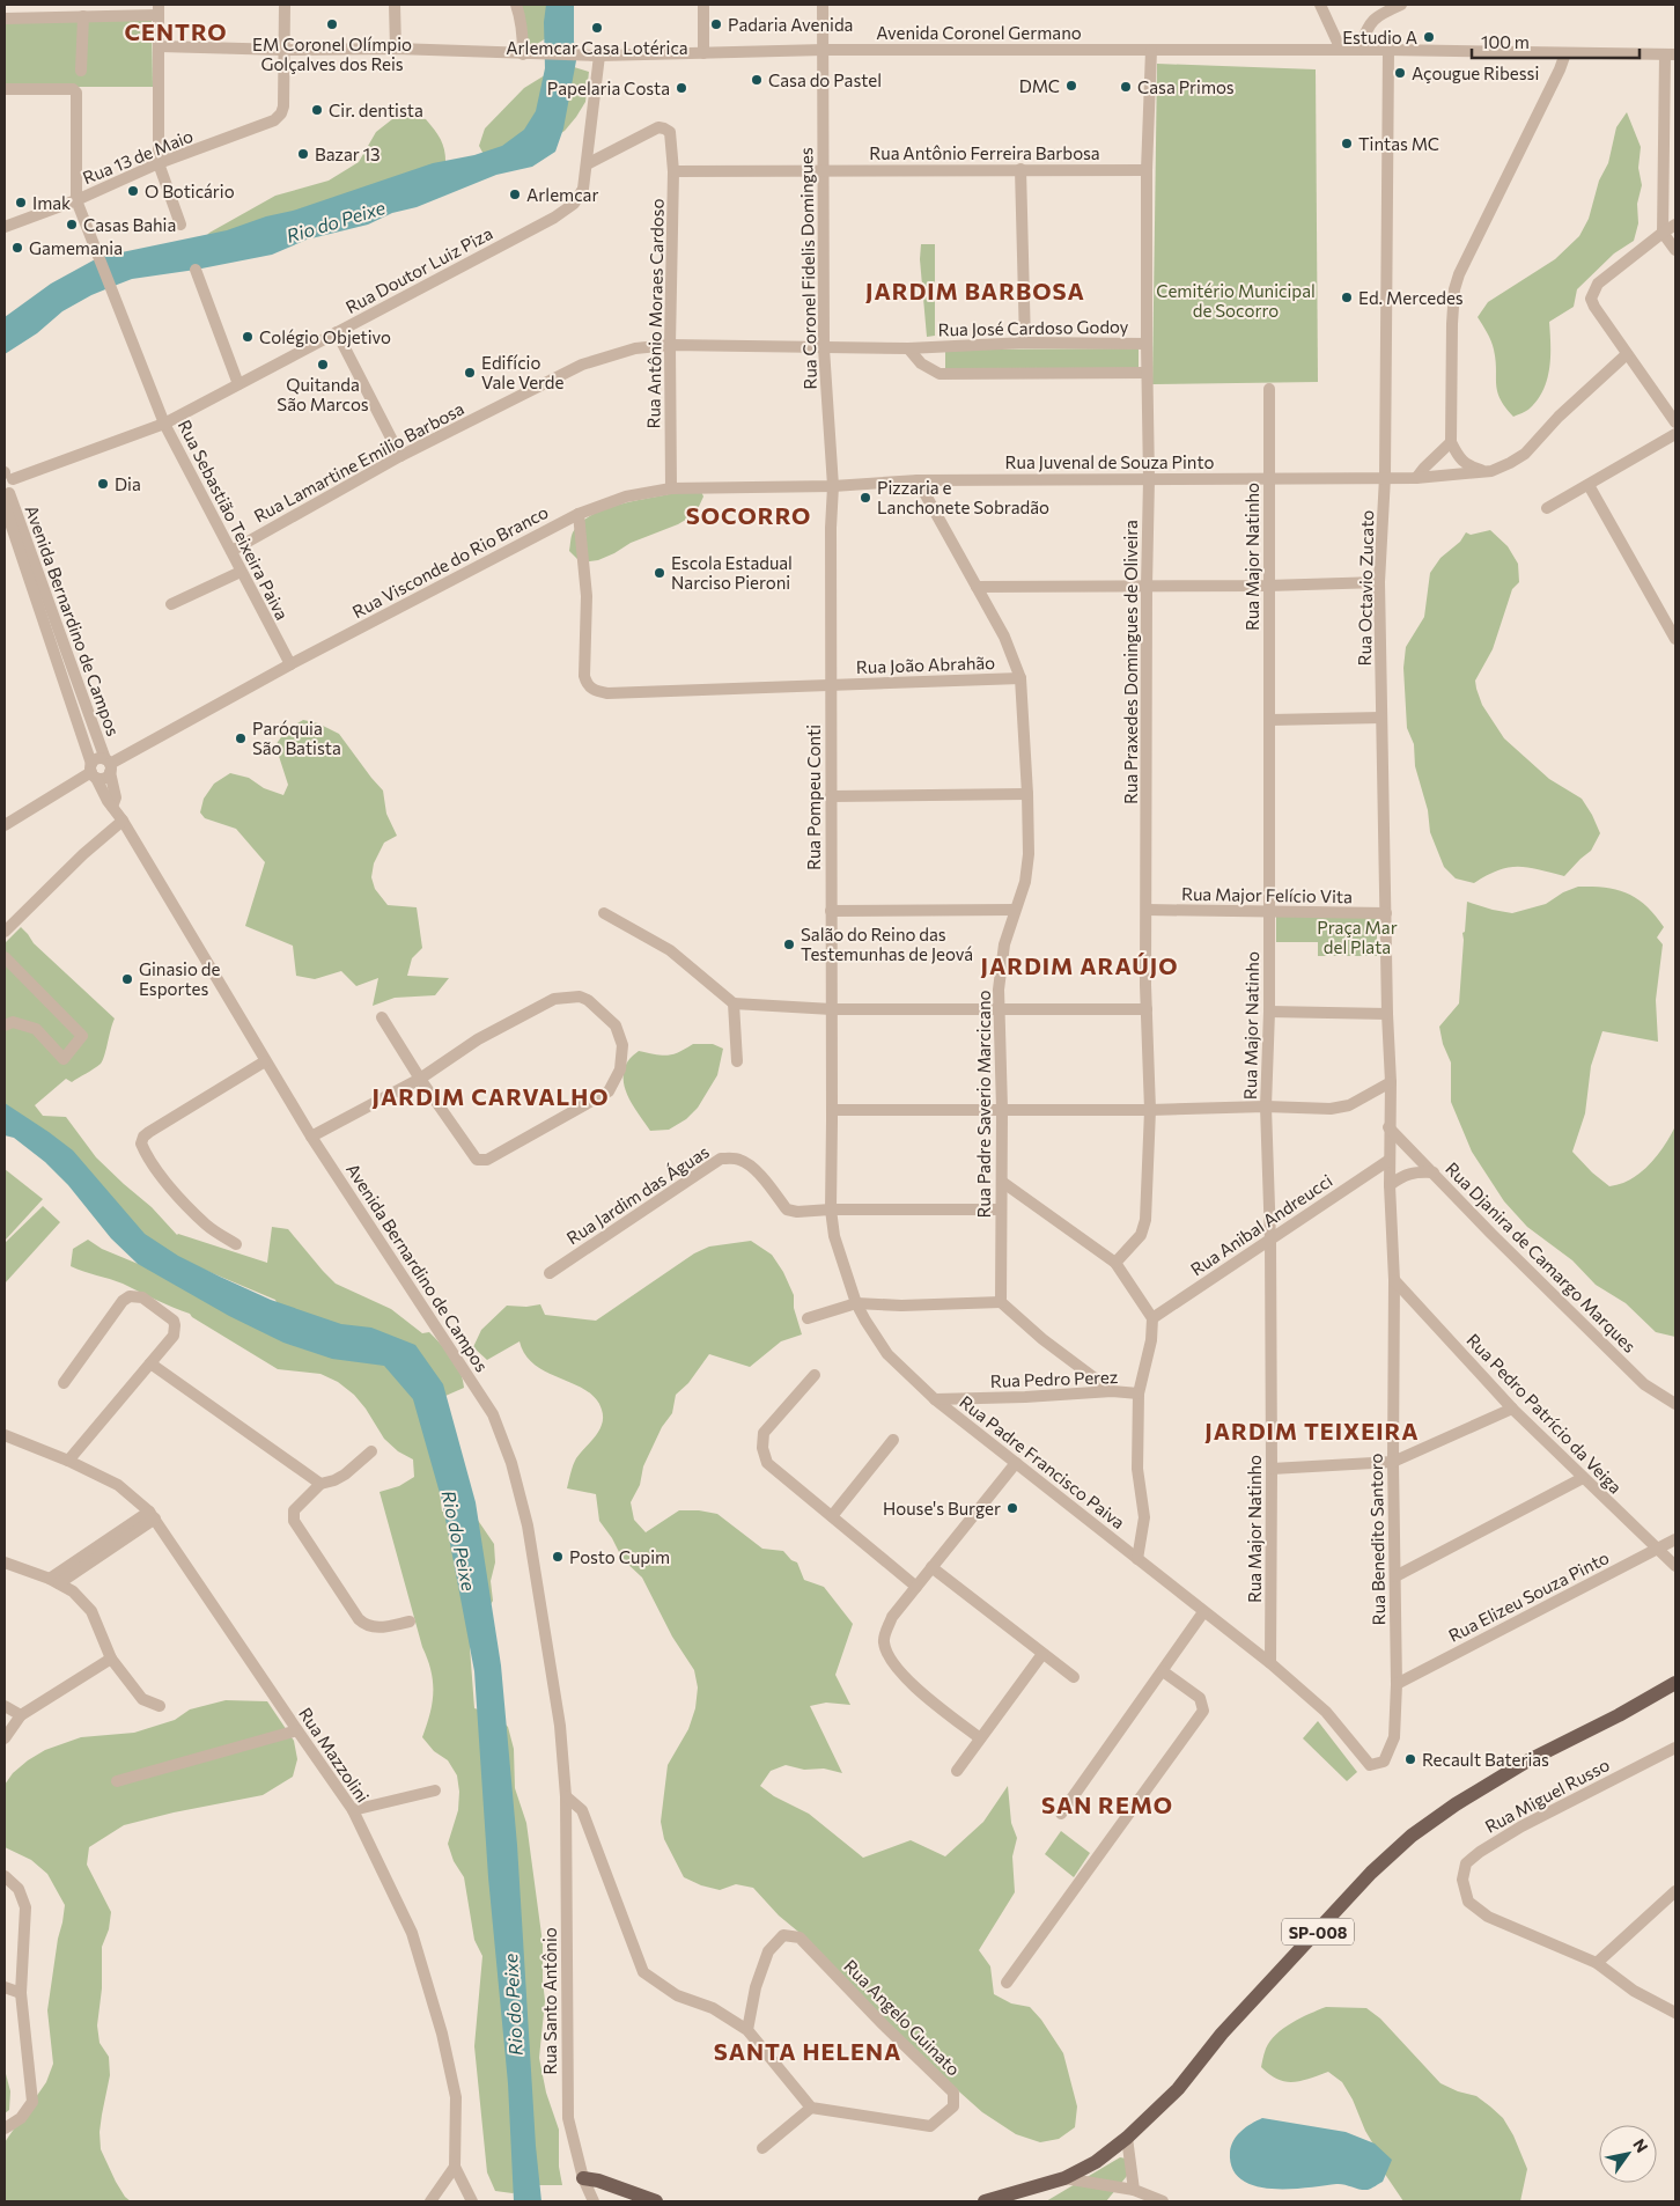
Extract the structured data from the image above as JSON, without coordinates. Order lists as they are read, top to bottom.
{
  "streets": {
    "main road": ["SP-008"],
    "street": [
      "Avenida Coronel Germano",
      "Rua Antônio Ferreira Barbosa",
      "Rua 13 de Maio",
      "Rua Coronel Fidelis Domingues",
      "Rua Doutor Luiz Piza",
      "Rua Antônio Moraes Cardoso",
      "Rua José Cardoso Godoy",
      "Rua Lamartine Emilio Barbosa",
      "Rua Juvenal de Souza Pinto",
      "Rua Sebastião Teixeira Paiva",
      "Rua Major Natinho",
      "Rua Visconde do Rio Branco",
      "Rua Octavio Zucato",
      "Avenida Bernardino de Campos",
      "Rua Praxedes Domingues de Oliveira",
      "Rua João Abrahão",
      "Rua Pompeu Conti",
      "Rua Major Felício Vita",
      "Rua Padre Saverio Marcicano",
      "Rua Jardim das Águas",
      "Rua Anibal Andreucci",
      "Rua Djanira de Camargo Marques",
      "Rua Pedro Perez",
      "Rua Pedro Patrício da Veiga",
      "Rua Padre Francisco Paiva",
      "Rua Benedito Santoro",
      "Rua Elizeu Souza Pinto",
      "Rua Mazzolini",
      "Rua Miguel Russo",
      "Rua Santo Antônio",
      "Rua Angelo Guinato"
    ]
  },
  "crossings": [
    ["Avenida Coronel Germano", "Rua 13 de Maio"],
    ["Avenida Coronel Germano", "Rua Coronel Fidelis Domingues"],
    ["Avenida Coronel Germano", "Rua Doutor Luiz Piza"],
    ["Avenida Coronel Germano", "Rua Octavio Zucato"],
    ["Avenida Coronel Germano", "Rua Praxedes Domingues de Oliveira"],
    ["Rua Antônio Ferreira Barbosa", "Rua Coronel Fidelis Domingues"],
    ["Rua Antônio Ferreira Barbosa", "Rua Antônio Moraes Cardoso"],
    ["Rua Antônio Ferreira Barbosa", "Rua Praxedes Domingues de Oliveira"],
    ["Rua 13 de Maio", "Rua Sebastião Teixeira Paiva"],
    ["Rua Coronel Fidelis Domingues", "Rua Lamartine Emilio Barbosa"],
    ["Rua Coronel Fidelis Domingues", "Rua Juvenal de Souza Pinto"],
    ["Rua Coronel Fidelis Domingues", "Rua Visconde do Rio Branco"],
    ["Rua Coronel Fidelis Domingues", "Rua Pompeu Conti"],
    ["Rua Doutor Luiz Piza", "Rua Antônio Moraes Cardoso"],
    ["Rua Doutor Luiz Piza", "Rua Sebastião Teixeira Paiva"],
    ["Rua Antônio Moraes Cardoso", "Rua Lamartine Emilio Barbosa"],
    ["Rua Antônio Moraes Cardoso", "Rua Visconde do Rio Branco"],
    ["Rua José Cardoso Godoy", "Rua Lamartine Emilio Barbosa"],
    ["Rua José Cardoso Godoy", "Rua Praxedes Domingues de Oliveira"],
    ["Rua Lamartine Emilio Barbosa", "Rua Sebastião Teixeira Paiva"],
    ["Rua Juvenal de Souza Pinto", "Rua Major Natinho"],
    ["Rua Juvenal de Souza Pinto", "Rua Visconde do Rio Branco"],
    ["Rua Juvenal de Souza Pinto", "Rua Octavio Zucato"],
    ["Rua Juvenal de Souza Pinto", "Rua Praxedes Domingues de Oliveira"],
    ["Rua Juvenal de Souza Pinto", "Rua Pompeu Conti"],
    ["Rua Juvenal de Souza Pinto", "Rua Padre Saverio Marcicano"],
    ["Rua Sebastião Teixeira Paiva", "Rua Visconde do Rio Branco"],
    ["Rua Major Natinho", "Rua Major Felício Vita"],
    ["Rua Major Natinho", "Rua Anibal Andreucci"],
    ["Rua Major Natinho", "Rua Padre Francisco Paiva"],
    ["Rua Visconde do Rio Branco", "Avenida Bernardino de Campos"],
    ["Rua Visconde do Rio Branco", "Rua João Abrahão"],
    ["Rua Visconde do Rio Branco", "Rua Pompeu Conti"],
    ["Rua Octavio Zucato", "Rua Major Felício Vita"],
    ["Rua Octavio Zucato", "Rua Djanira de Camargo Marques"],
    ["Rua Octavio Zucato", "Rua Benedito Santoro"],
    ["Avenida Bernardino de Campos", "Rua Santo Antônio"],
    ["Rua Praxedes Domingues de Oliveira", "Rua Major Felício Vita"],
    ["Rua João Abrahão", "Rua Pompeu Conti"],
    ["Rua João Abrahão", "Rua Padre Saverio Marcicano"],
    ["Rua Pompeu Conti", "Rua Padre Francisco Paiva"],
    ["Rua Jardim das Águas", "Rua Padre Francisco Paiva"],
    ["Rua Anibal Andreucci", "Rua Benedito Santoro"],
    ["Rua Djanira de Camargo Marques", "Rua Benedito Santoro"],
    ["Rua Pedro Perez", "Rua Padre Francisco Paiva"],
    ["Rua Pedro Patrício da Veiga", "Rua Benedito Santoro"],
    ["Rua Pedro Patrício da Veiga", "Rua Elizeu Souza Pinto"],
    ["Rua Padre Francisco Paiva", "Rua Benedito Santoro"],
    ["Rua Benedito Santoro", "Rua Elizeu Souza Pinto"]
  ],
  "districts": [
    "CENTRO",
    "JARDIM BARBOSA",
    "SOCORRO",
    "JARDIM ARAÚJO",
    "JARDIM CARVALHO",
    "JARDIM TEIXEIRA",
    "SAN REMO",
    "SANTA HELENA"
  ],
  "water": ["Rio do Peixe"],
  "parks": ["Cemitério Municipal de Socorro", "Praça Mar del Plata"],
  "places": [
    "EM Coronel Olímpio Golçalves dos Reis",
    "Padaria Avenida",
    "Arlemcar Casa Lotérica",
    "Estudio A",
    "Açougue Ribessi",
    "Casa do Pastel",
    "DMC",
    "Casa Primos",
    "Papelaria Costa",
    "Cir. dentista",
    "Tintas MC",
    "Bazar 13",
    "O Boticário",
    "Arlemcar",
    "Imak",
    "Casas Bahia",
    "Gamemania",
    "Ed. Mercedes",
    "Colégio Objetivo",
    "Quitanda São Marcos",
    "Edifício Vale Verde",
    "Dia",
    "Pizzaria e Lanchonete Sobradão",
    "Escola Estadual Narciso Pieroni",
    "Paróquia São Batista",
    "Salão do Reino das Testemunhas de Jeová",
    "Ginasio de Esportes",
    "House's Burger",
    "Posto Cupim",
    "Recault Baterias"
  ],
  "scale_bar": "100 m",
  "north": "top right"
}
